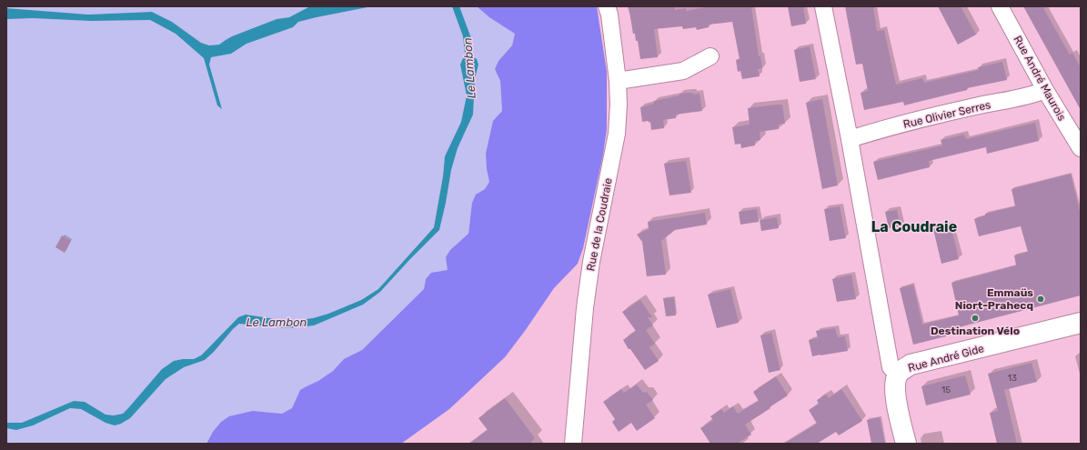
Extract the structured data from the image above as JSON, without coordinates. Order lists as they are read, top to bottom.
{
  "streets": {
    "street": [
      "Rue André Maurois",
      "Rue Olivier Serres",
      "Rue de la Coudraie",
      "Rue André Gide"
    ]
  },
  "crossings": [
    ["Rue André Maurois", "Rue Olivier Serres"]
  ],
  "districts": ["La Coudraie"],
  "water": ["Le Lambon"],
  "places": ["Emmaüs Niort-Prahecq", "Destination Vélo"],
  "house_numbers": ["13", "15"]
}
